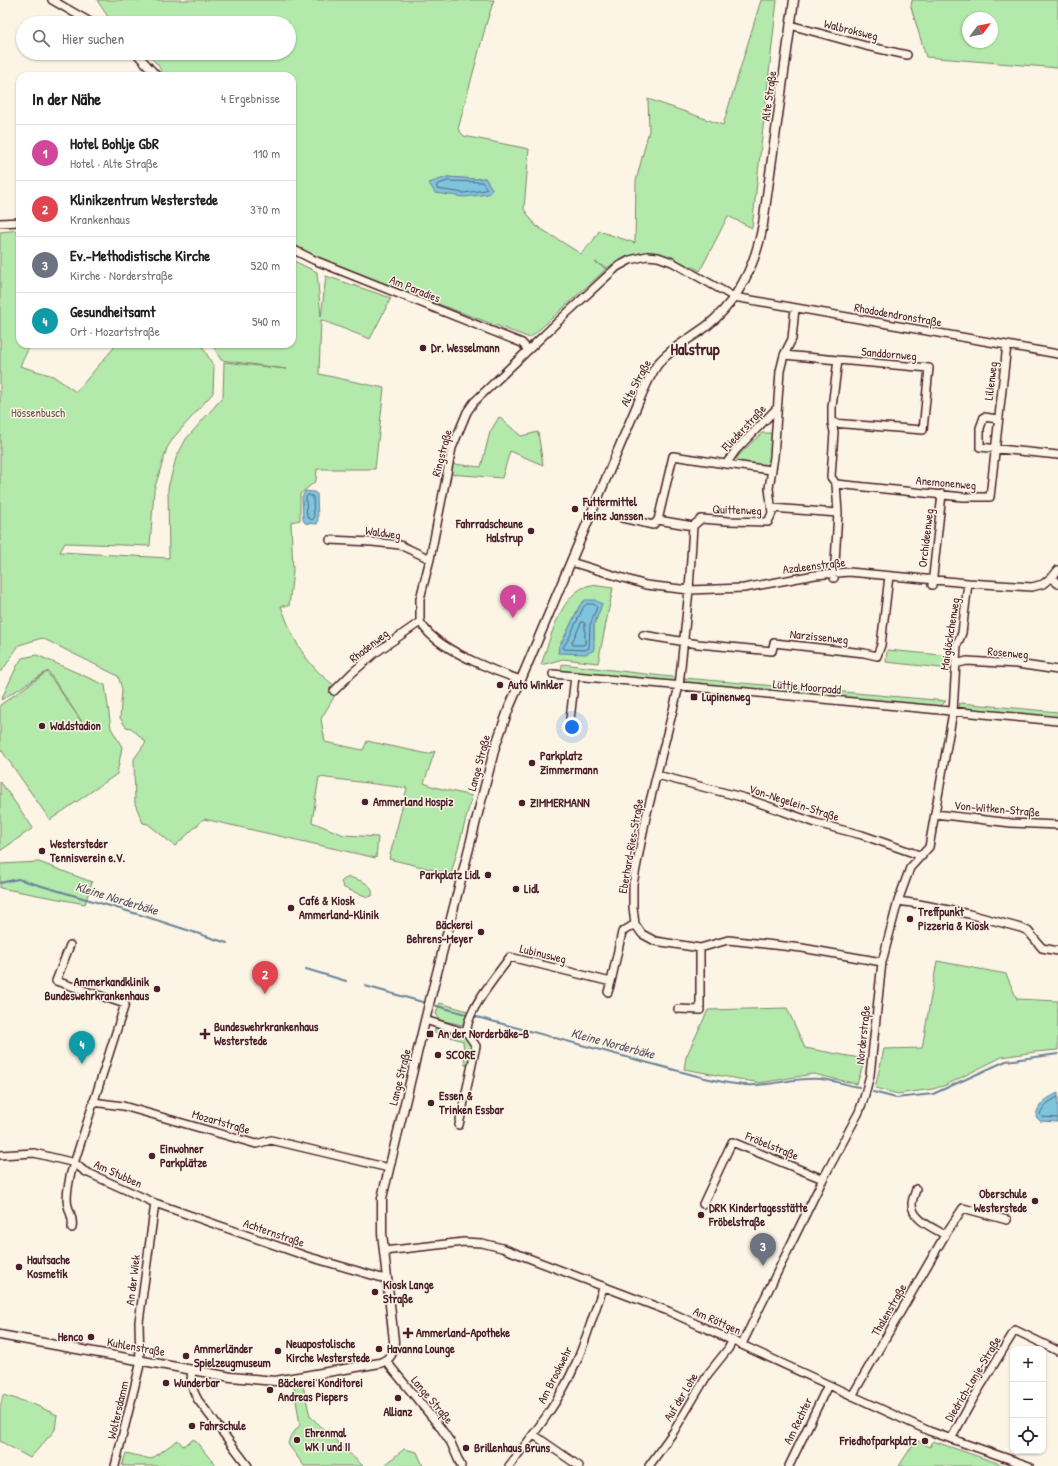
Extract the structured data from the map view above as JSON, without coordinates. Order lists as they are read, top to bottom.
{
  "streets": {
    "street": [
      "Walbroksweg",
      "Alte Straße",
      "Am Paradies",
      "Rhododendronstraße",
      "Sanddornweg",
      "Lilienweg",
      "Fliederstraße",
      "Ringstraße",
      "Anemonenweg",
      "Quittenweg",
      "Waldweg",
      "Orchideenweg",
      "Azaleenstraße",
      "Maiglöckchenweg",
      "Narzissenweg",
      "Rhadenweg",
      "Rosenweg",
      "Lüttje Moorpadd",
      "Lange Straße",
      "Von-Negelein-Straße",
      "Von-Witken-Straße",
      "Eberhard-Ries-Straße",
      "Lubinusweg",
      "Norderstraße",
      "Mozartstraße",
      "Fröbelstraße",
      "Am Stubben",
      "Achternstraße",
      "An der Wiek",
      "Thalenstraße",
      "Am Röttgen",
      "Kuhlenstraße",
      "Am Brookwehr",
      "Diedrich-Lanje-Straße",
      "Auf der Lohe",
      "Woltersdamm",
      "Am Rechter"
    ]
  },
  "crossings": [
    ["Walbroksweg", "Alte Straße"],
    ["Alte Straße", "Rhododendronstraße"],
    ["Alte Straße", "Ringstraße"],
    ["Alte Straße", "Azaleenstraße"],
    ["Alte Straße", "Lange Straße"],
    ["Am Paradies", "Ringstraße"],
    ["Rhododendronstraße", "Lilienweg"],
    ["Rhododendronstraße", "Fliederstraße"],
    ["Rhododendronstraße", "Ringstraße"],
    ["Sanddornweg", "Fliederstraße"],
    ["Lilienweg", "Anemonenweg"],
    ["Fliederstraße", "Quittenweg"],
    ["Ringstraße", "Waldweg"],
    ["Ringstraße", "Rhadenweg"],
    ["Anemonenweg", "Orchideenweg"],
    ["Orchideenweg", "Azaleenstraße"],
    ["Azaleenstraße", "Maiglöckchenweg"],
    ["Azaleenstraße", "Narzissenweg"],
    ["Maiglöckchenweg", "Rosenweg"],
    ["Maiglöckchenweg", "Lüttje Moorpadd"],
    ["Maiglöckchenweg", "Norderstraße"],
    ["Lüttje Moorpadd", "Eberhard-Ries-Straße"],
    ["Lüttje Moorpadd", "Norderstraße"],
    ["Lange Straße", "Mozartstraße"],
    ["Lange Straße", "Achternstraße"],
    ["Lange Straße", "Am Röttgen"],
    ["Lange Straße", "Kuhlenstraße"],
    ["Von-Negelein-Straße", "Eberhard-Ries-Straße"],
    ["Von-Negelein-Straße", "Norderstraße"],
    ["Von-Witken-Straße", "Norderstraße"],
    ["Norderstraße", "Fröbelstraße"],
    ["Norderstraße", "Am Röttgen"],
    ["Am Stubben", "Achternstraße"],
    ["Am Stubben", "An der Wiek"],
    ["Achternstraße", "An der Wiek"],
    ["An der Wiek", "Kuhlenstraße"],
    ["An der Wiek", "Woltersdamm"],
    ["Thalenstraße", "Am Röttgen"],
    ["Am Röttgen", "Am Brookwehr"],
    ["Am Röttgen", "Diedrich-Lanje-Straße"],
    ["Am Röttgen", "Auf der Lohe"],
    ["Am Röttgen", "Am Rechter"],
    ["Kuhlenstraße", "Woltersdamm"]
  ],
  "districts": ["Halstrup"],
  "water": ["Kleine Norderbäke"],
  "parks": ["Hössenbusch"],
  "places": {
    "other": [
      "Dr. Wesselmann",
      "Futtermittel Heinz Janssen",
      "Fahrradscheune Halstrup",
      "Auto Winkler",
      "Waldstadion",
      "Parkplatz Zimmermann",
      "Ammerland Hospiz",
      "ZIMMERMANN",
      "Westersteder Tennisverein e.V.",
      "Parkplatz Lidl",
      "Lidl",
      "Café & Kiosk Ammerland-Klinik",
      "Treffpunkt Pizzeria & Kiosk",
      "Bäckerei Behrens-Meyer",
      "Ammerkandklinik Bundeswehrkrankenhaus",
      "SCORE",
      "Essen & Trinken Essbar",
      "Einwohner Parkplätze",
      "Oberschule Westerstede",
      "DRK Kindertagesstätte Fröbelstraße",
      "Hautsache Kosmetik",
      "Kiosk Lange Straße",
      "Henco",
      "Havanna Lounge",
      "Neuapostolische Kirche Westerstede",
      "Ammerländer Spielzeugmuseum",
      "Wunderbar",
      "Bäckerei Konditorei Andreas Piepers",
      "Allianz",
      "Fahrschule",
      "Ehrenmal WK I und II",
      "Friedhofparkplatz",
      "Brillenhaus Bruns"
    ],
    "transit": ["Lupinenweg", "An der Norderbäke-B"],
    "health": ["Bundeswehrkrankenhaus Westerstede", "Ammerland-Apotheke"]
  },
  "north": "top right",
  "page": {
    "search": "Hier suchen",
    "heading": ["In der Nähe", "4 Ergebnisse"],
    "list": [
      {
        "mark": "1",
        "name": "Hotel Bohlje GbR",
        "note": "Hotel · Alte Straße",
        "value": "110 m"
      },
      {
        "mark": "2",
        "name": "Klinikzentrum Westerstede",
        "note": "Krankenhaus",
        "value": "370 m"
      },
      {
        "mark": "3",
        "name": "Ev.-Methodistische Kirche",
        "note": "Kirche · Norderstraße",
        "value": "520 m"
      },
      {
        "mark": "4",
        "name": "Gesundheitsamt",
        "note": "Ort · Mozartstraße",
        "value": "540 m"
      }
    ],
    "pins": [
      "1",
      "2",
      "4",
      "3"
    ],
    "map_buttons": ["+", "−"]
  }
}
